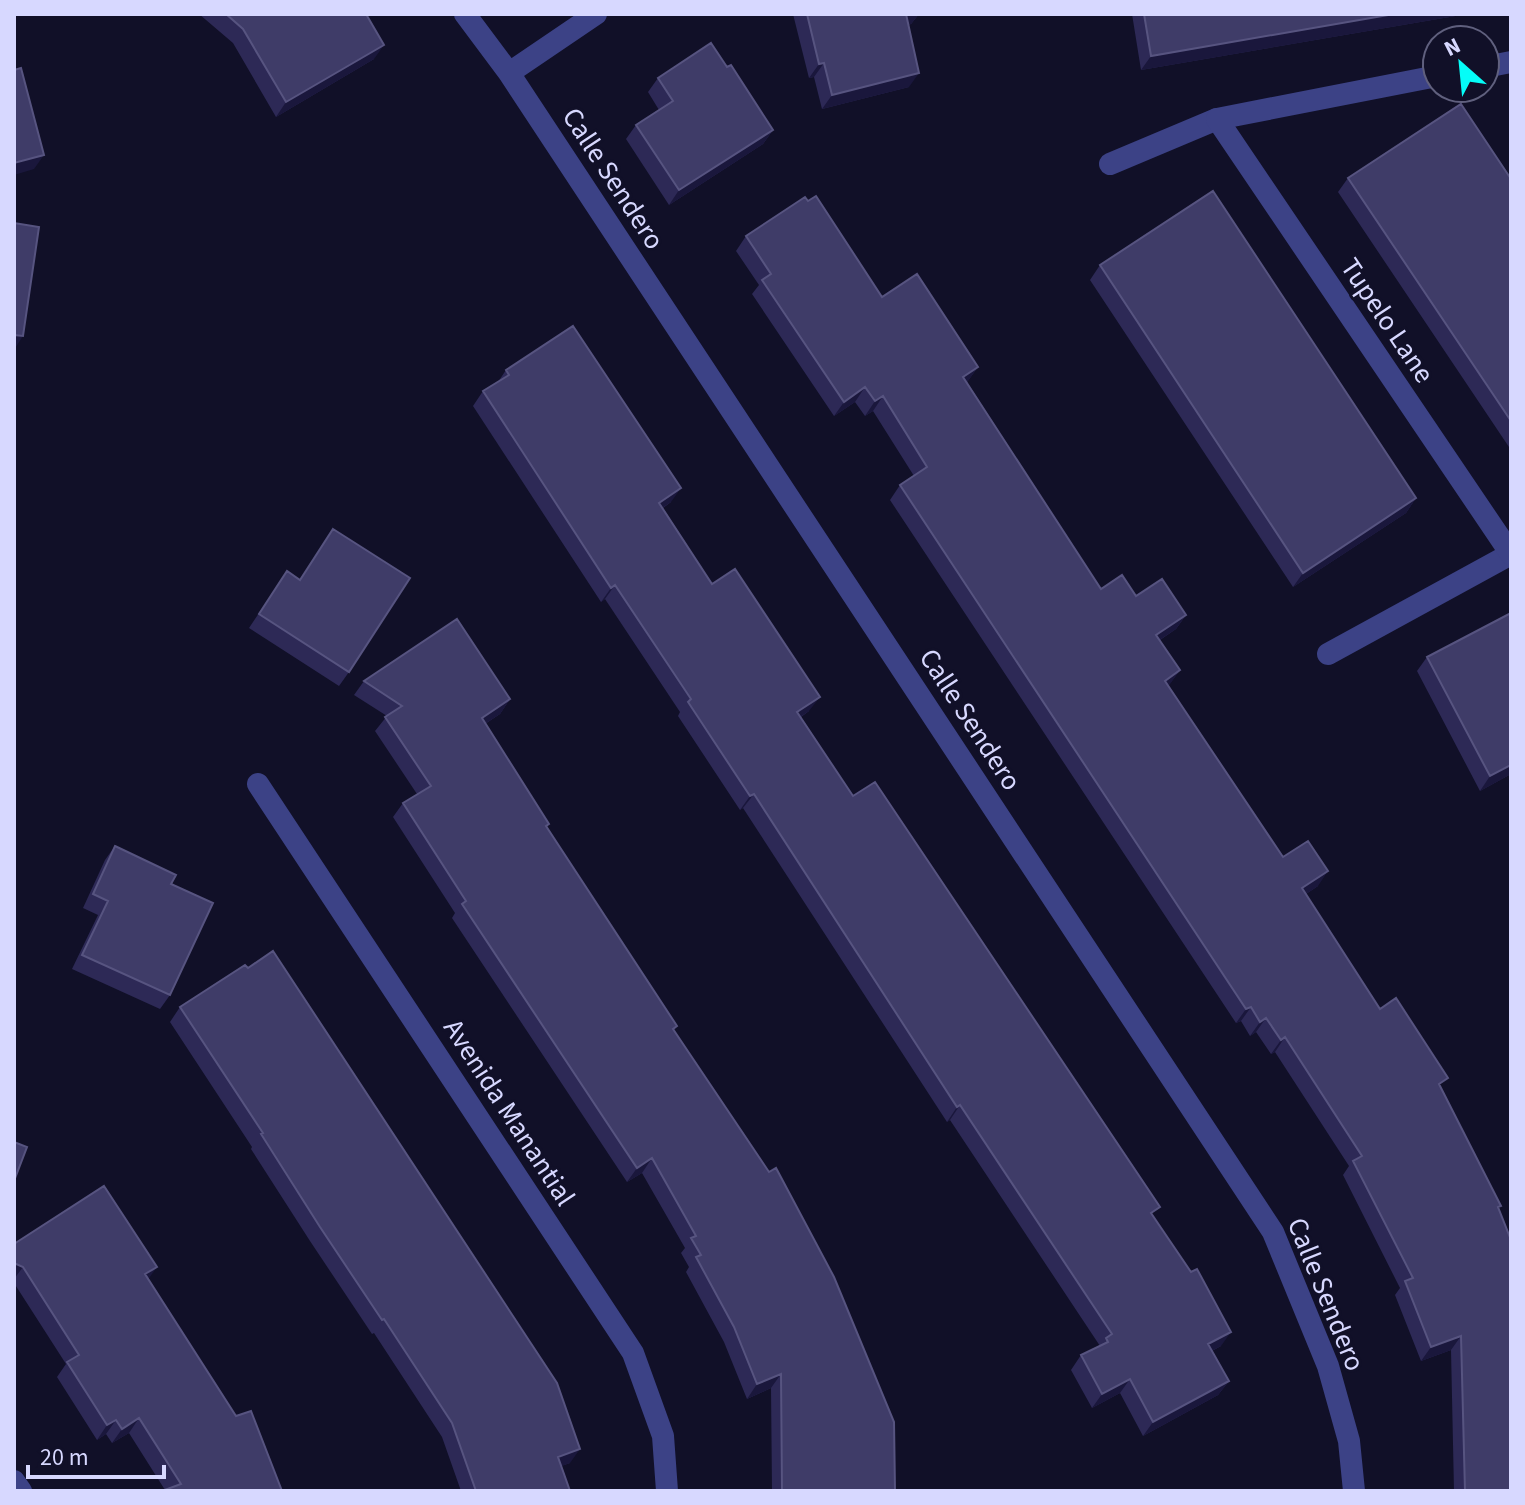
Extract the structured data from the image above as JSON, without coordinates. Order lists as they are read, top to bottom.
{
  "streets": {
    "street": ["Calle Sendero", "Tupelo Lane", "Avenida Manantial"]
  },
  "scale_bar": "20 m",
  "north": "top left"
}
